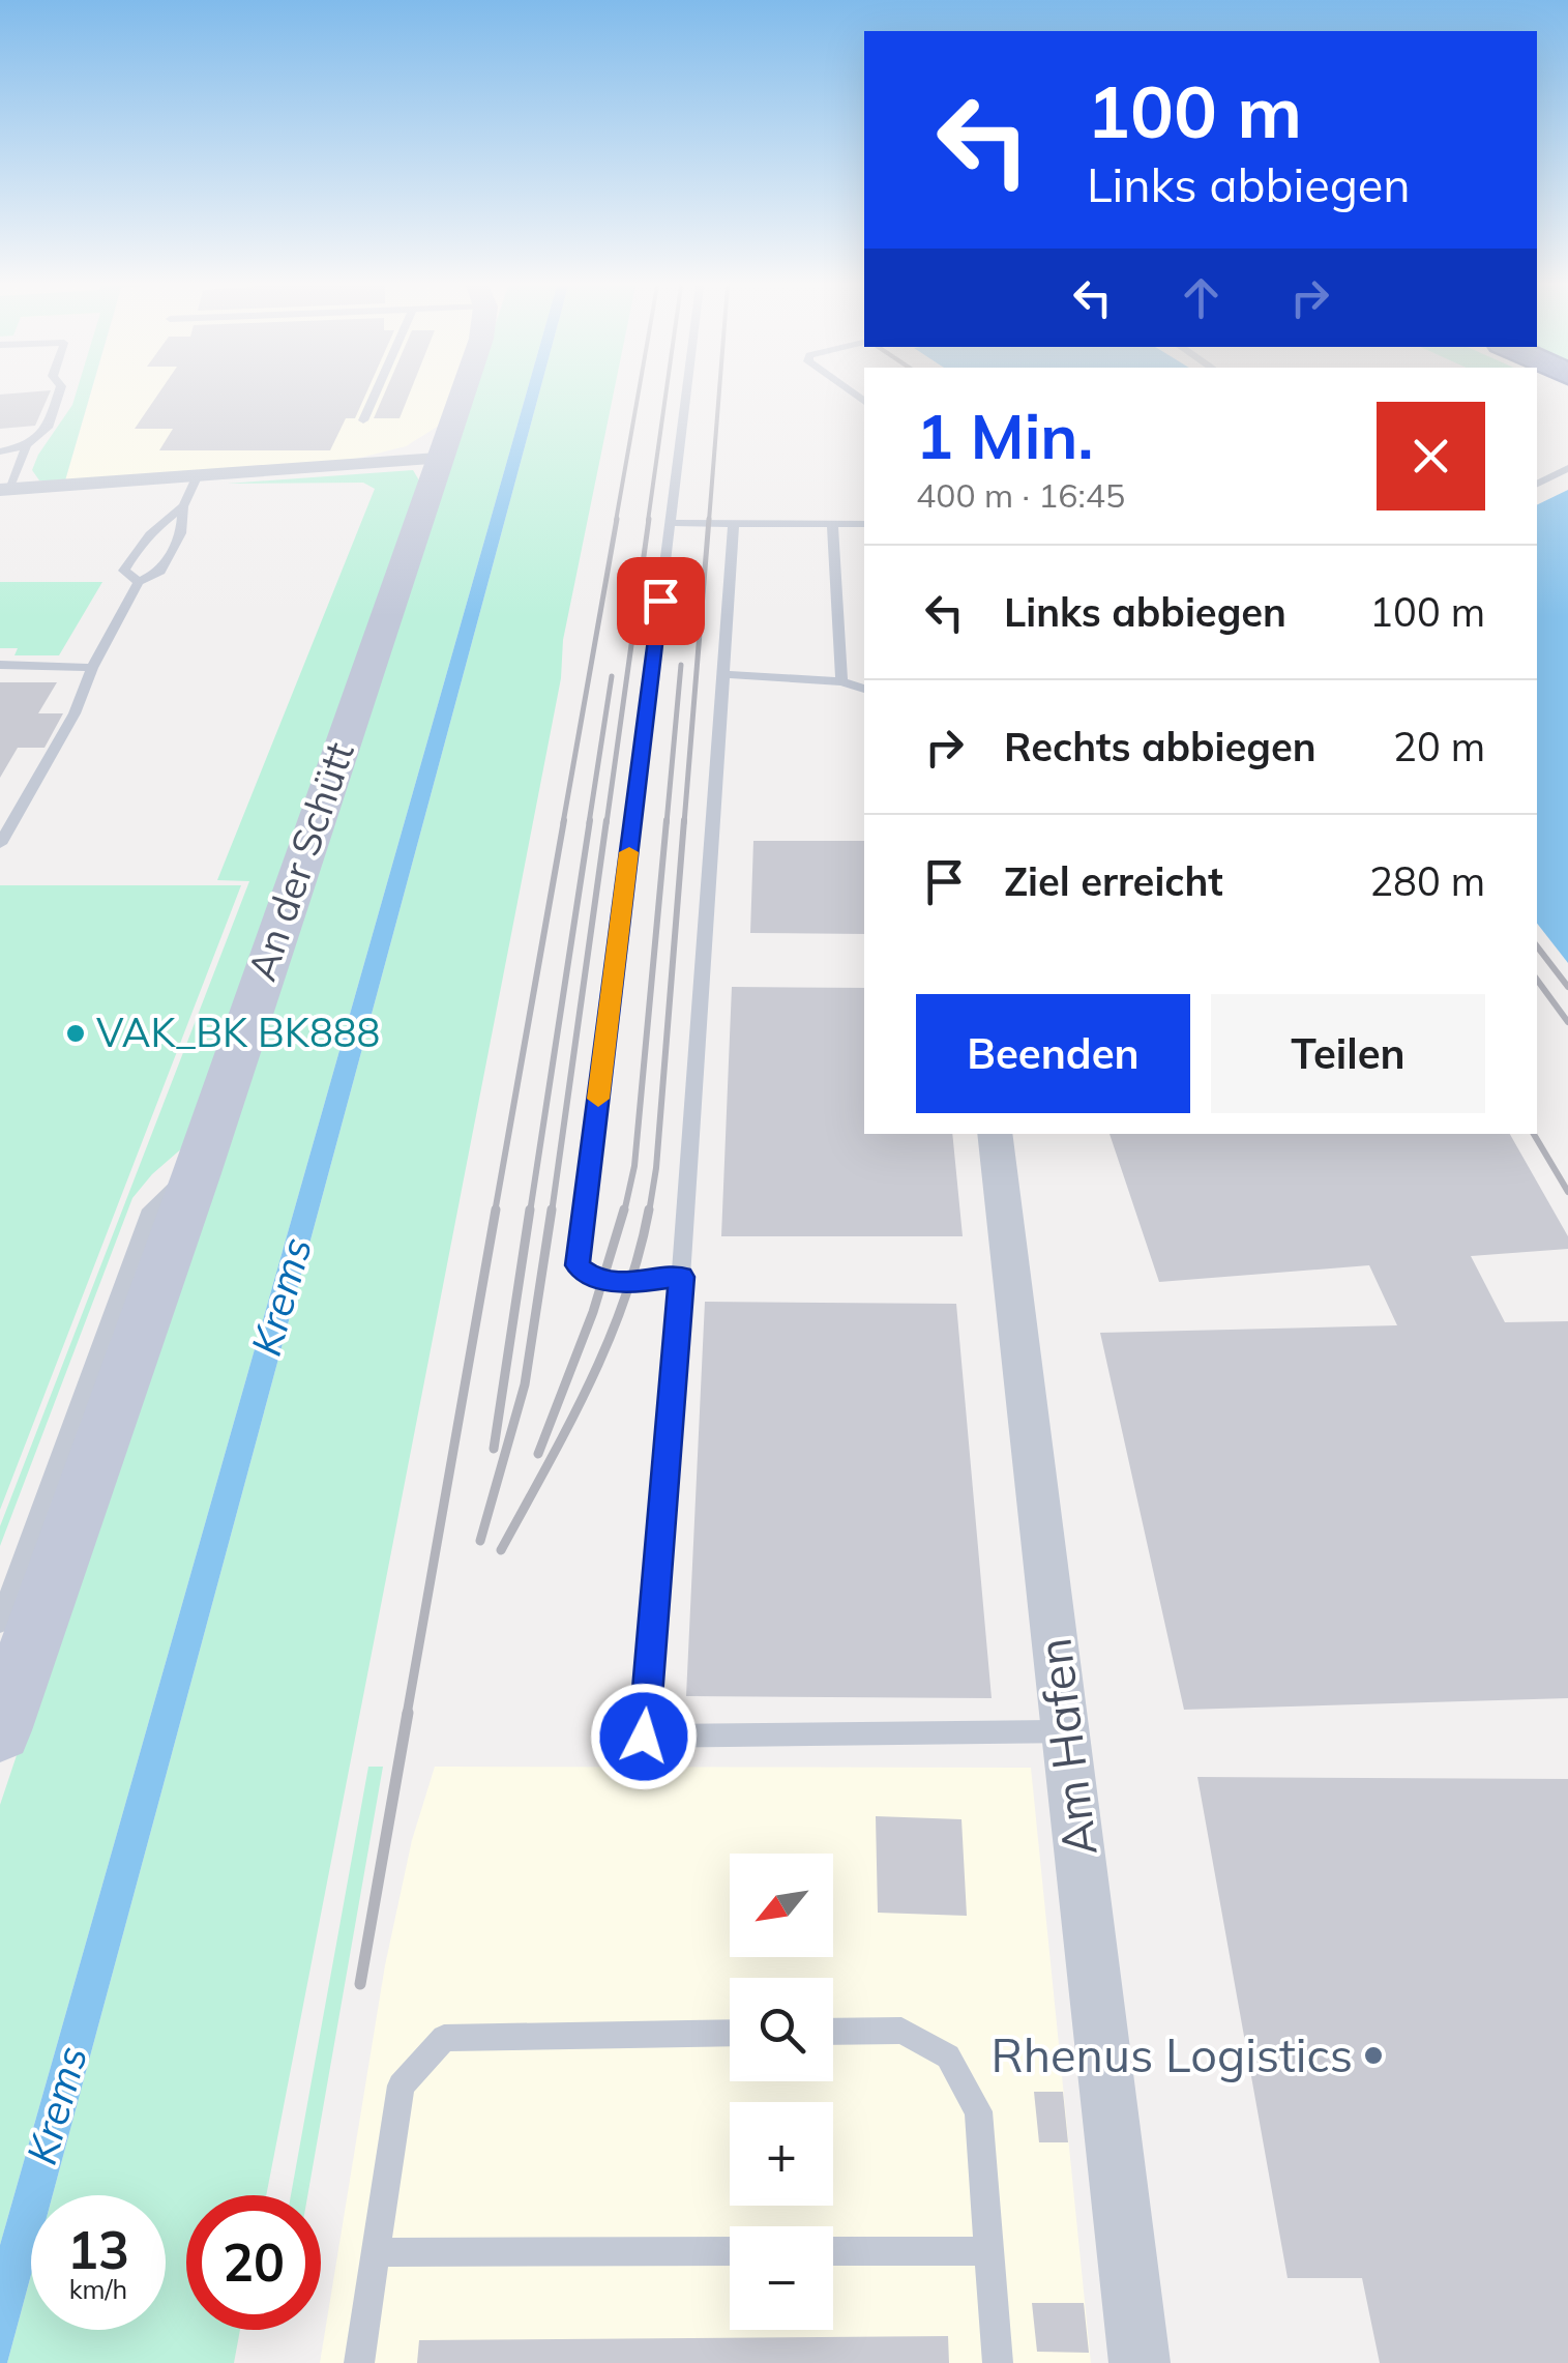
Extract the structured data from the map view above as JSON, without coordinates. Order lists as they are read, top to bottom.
{
  "streets": {
    "street": ["An der Schütt", "Am Hafen"]
  },
  "water": ["Krems"],
  "places": ["VAK_BK BK888", "Rhenus Logistics"],
  "north": "bottom left",
  "page": {
    "turn": ["100 m", "Links abbiegen"],
    "heading": ["1 Min.", "400 m · 16:45"],
    "list": [
      {
        "name": "Links abbiegen",
        "value": "100 m"
      },
      {
        "name": "Rechts abbiegen",
        "value": "20 m"
      },
      {
        "name": "Ziel erreicht",
        "value": "280 m"
      }
    ],
    "buttons": ["Beenden", "Teilen"],
    "map_buttons": ["+", "−"],
    "speed": "13 km/h",
    "limit": "20"
  }
}
